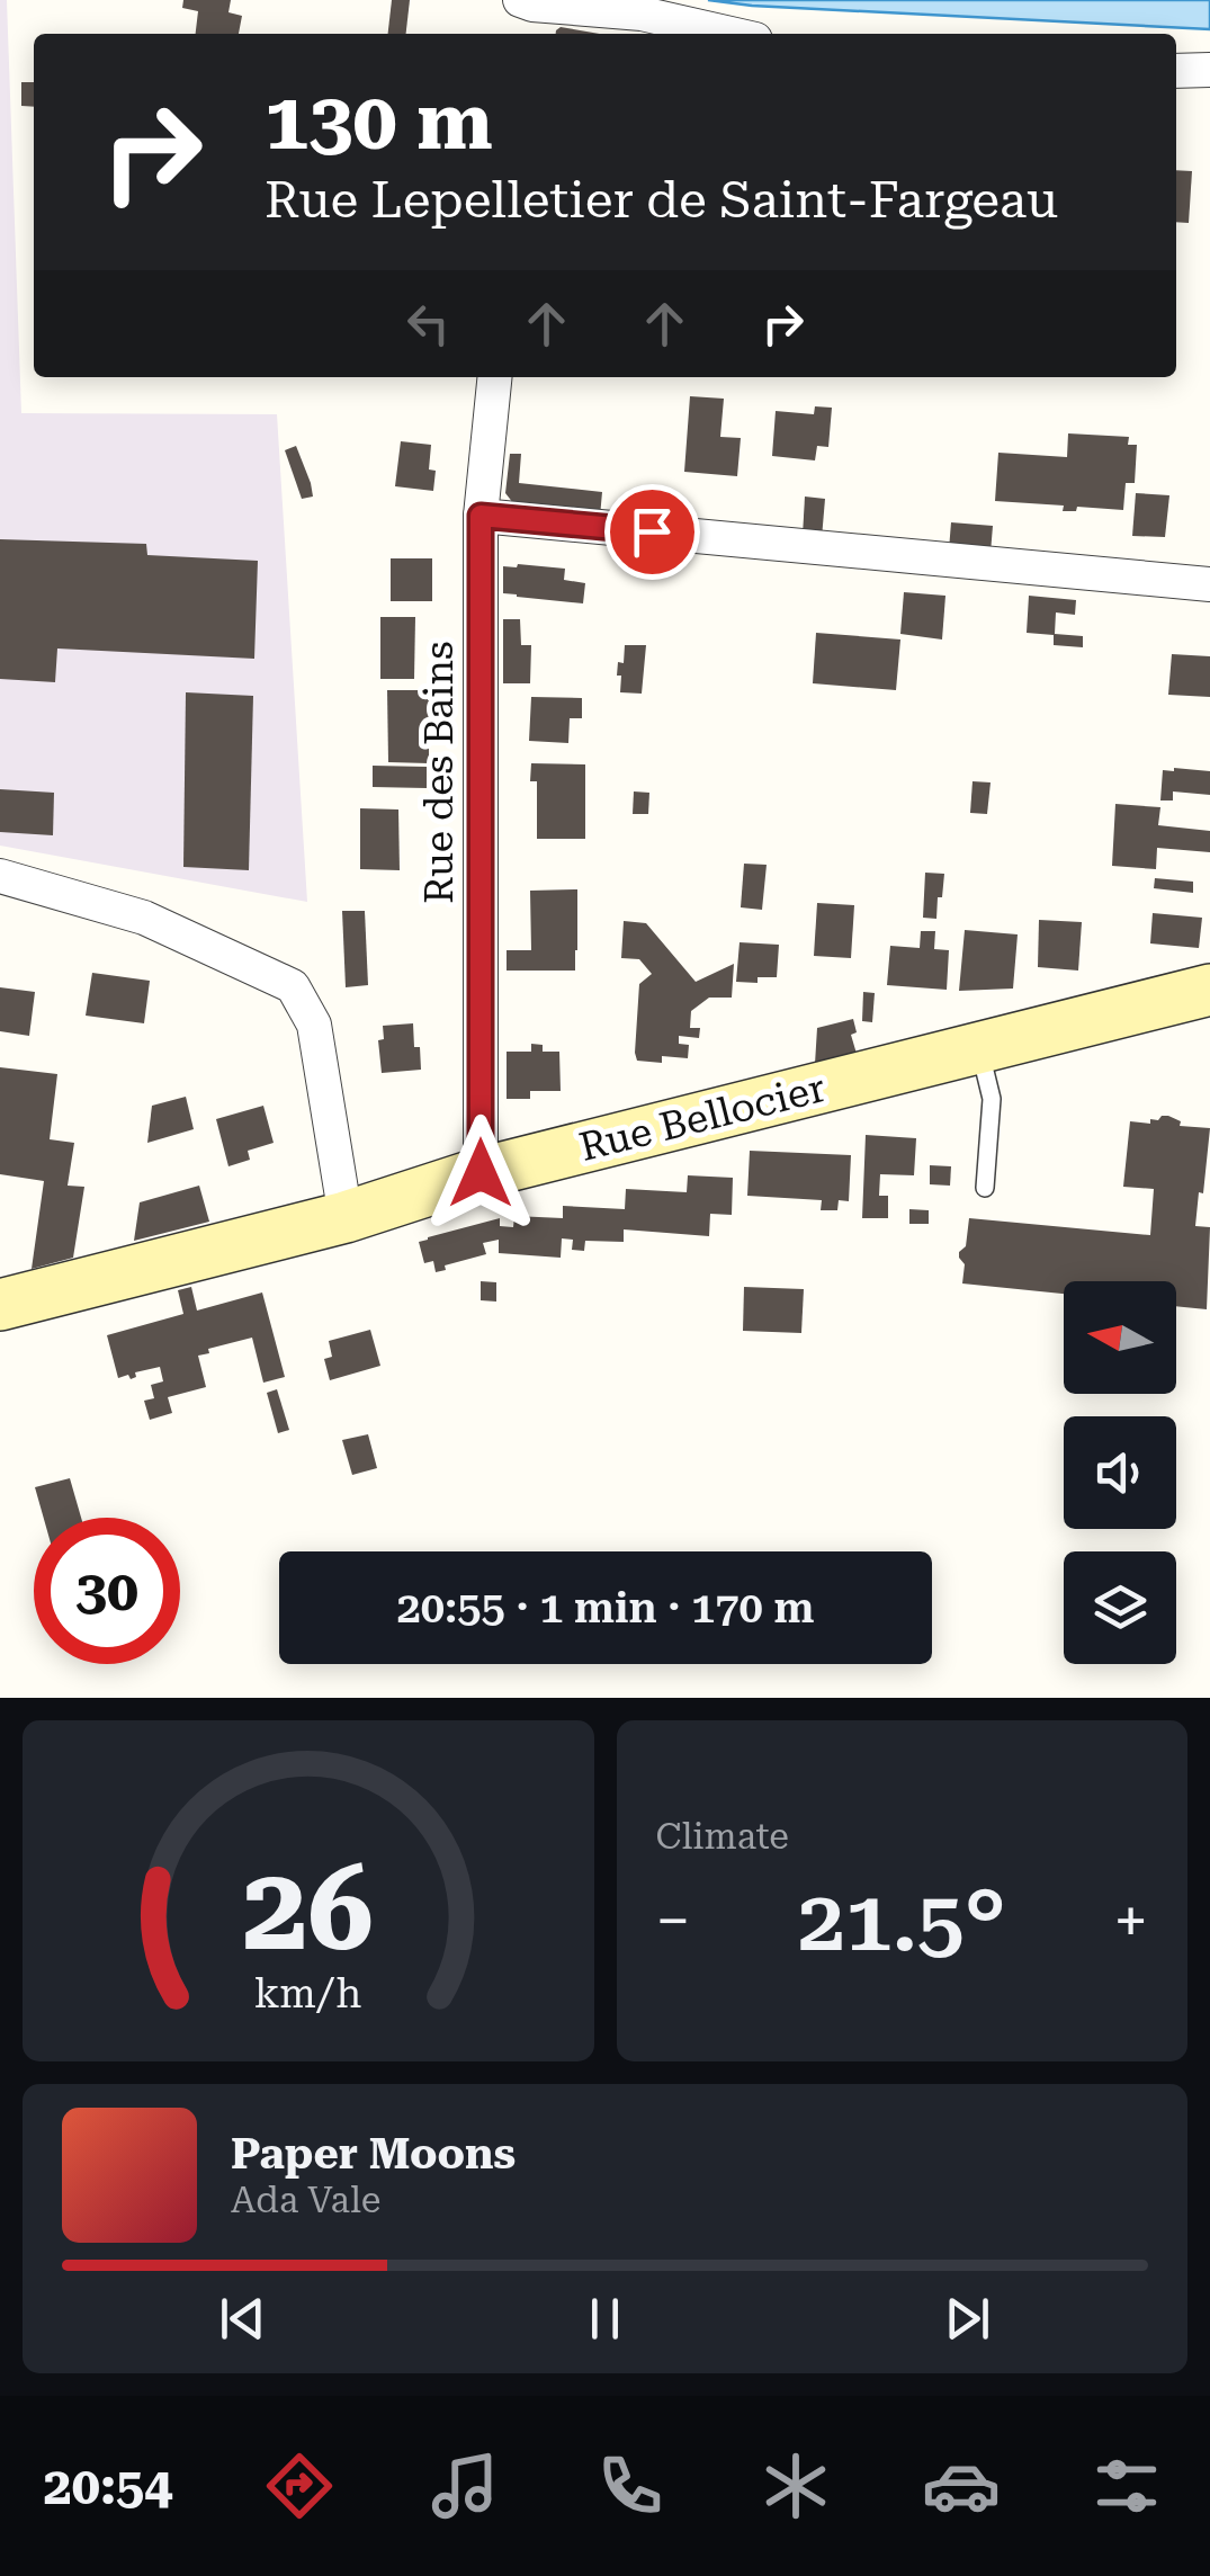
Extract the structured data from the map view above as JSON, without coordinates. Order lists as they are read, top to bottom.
{
  "streets": {
    "street": ["Rue des Bains", "Rue Bellocier"]
  },
  "crossings": [
    ["Rue des Bains", "Rue Bellocier"]
  ],
  "north": "left",
  "page": {
    "turn": ["130 m", "Rue Lepelletier de Saint-Fargeau"],
    "limit": "30",
    "trip": "20:55 · 1 min · 170 m",
    "tile": "Climate",
    "heat": ["−", "21.5°", "+"],
    "song": ["Paper Moons", "Ada Vale"],
    "tabs": "20:54",
    "gauge": ["26", "km/h"]
  }
}
